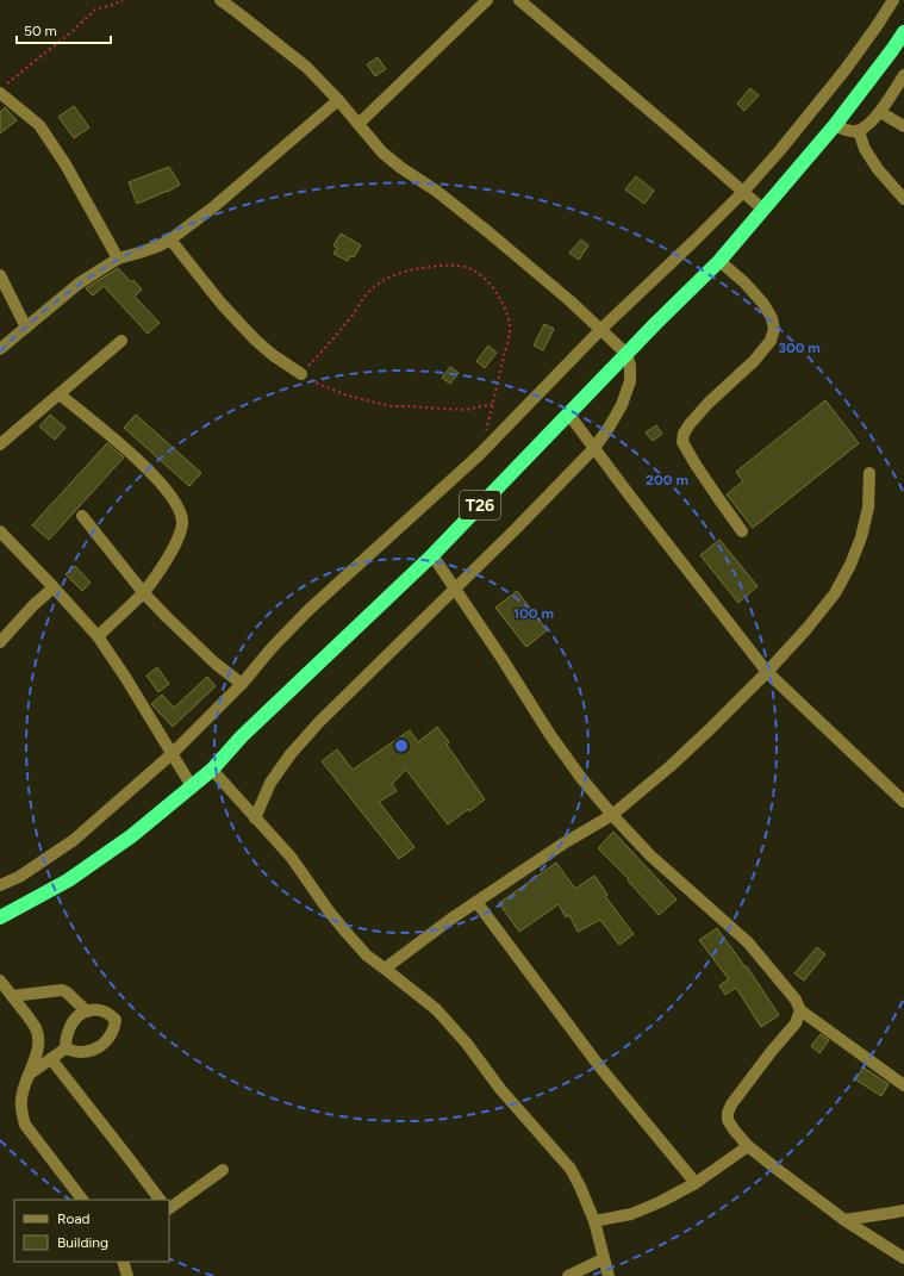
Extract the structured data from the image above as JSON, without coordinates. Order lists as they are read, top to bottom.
{
  "streets": {
    "highway": ["T26"]
  },
  "legend": ["Road", "Building"],
  "scale_bar": "50 m",
  "rings": ["300 m", "200 m", "100 m"]
}
